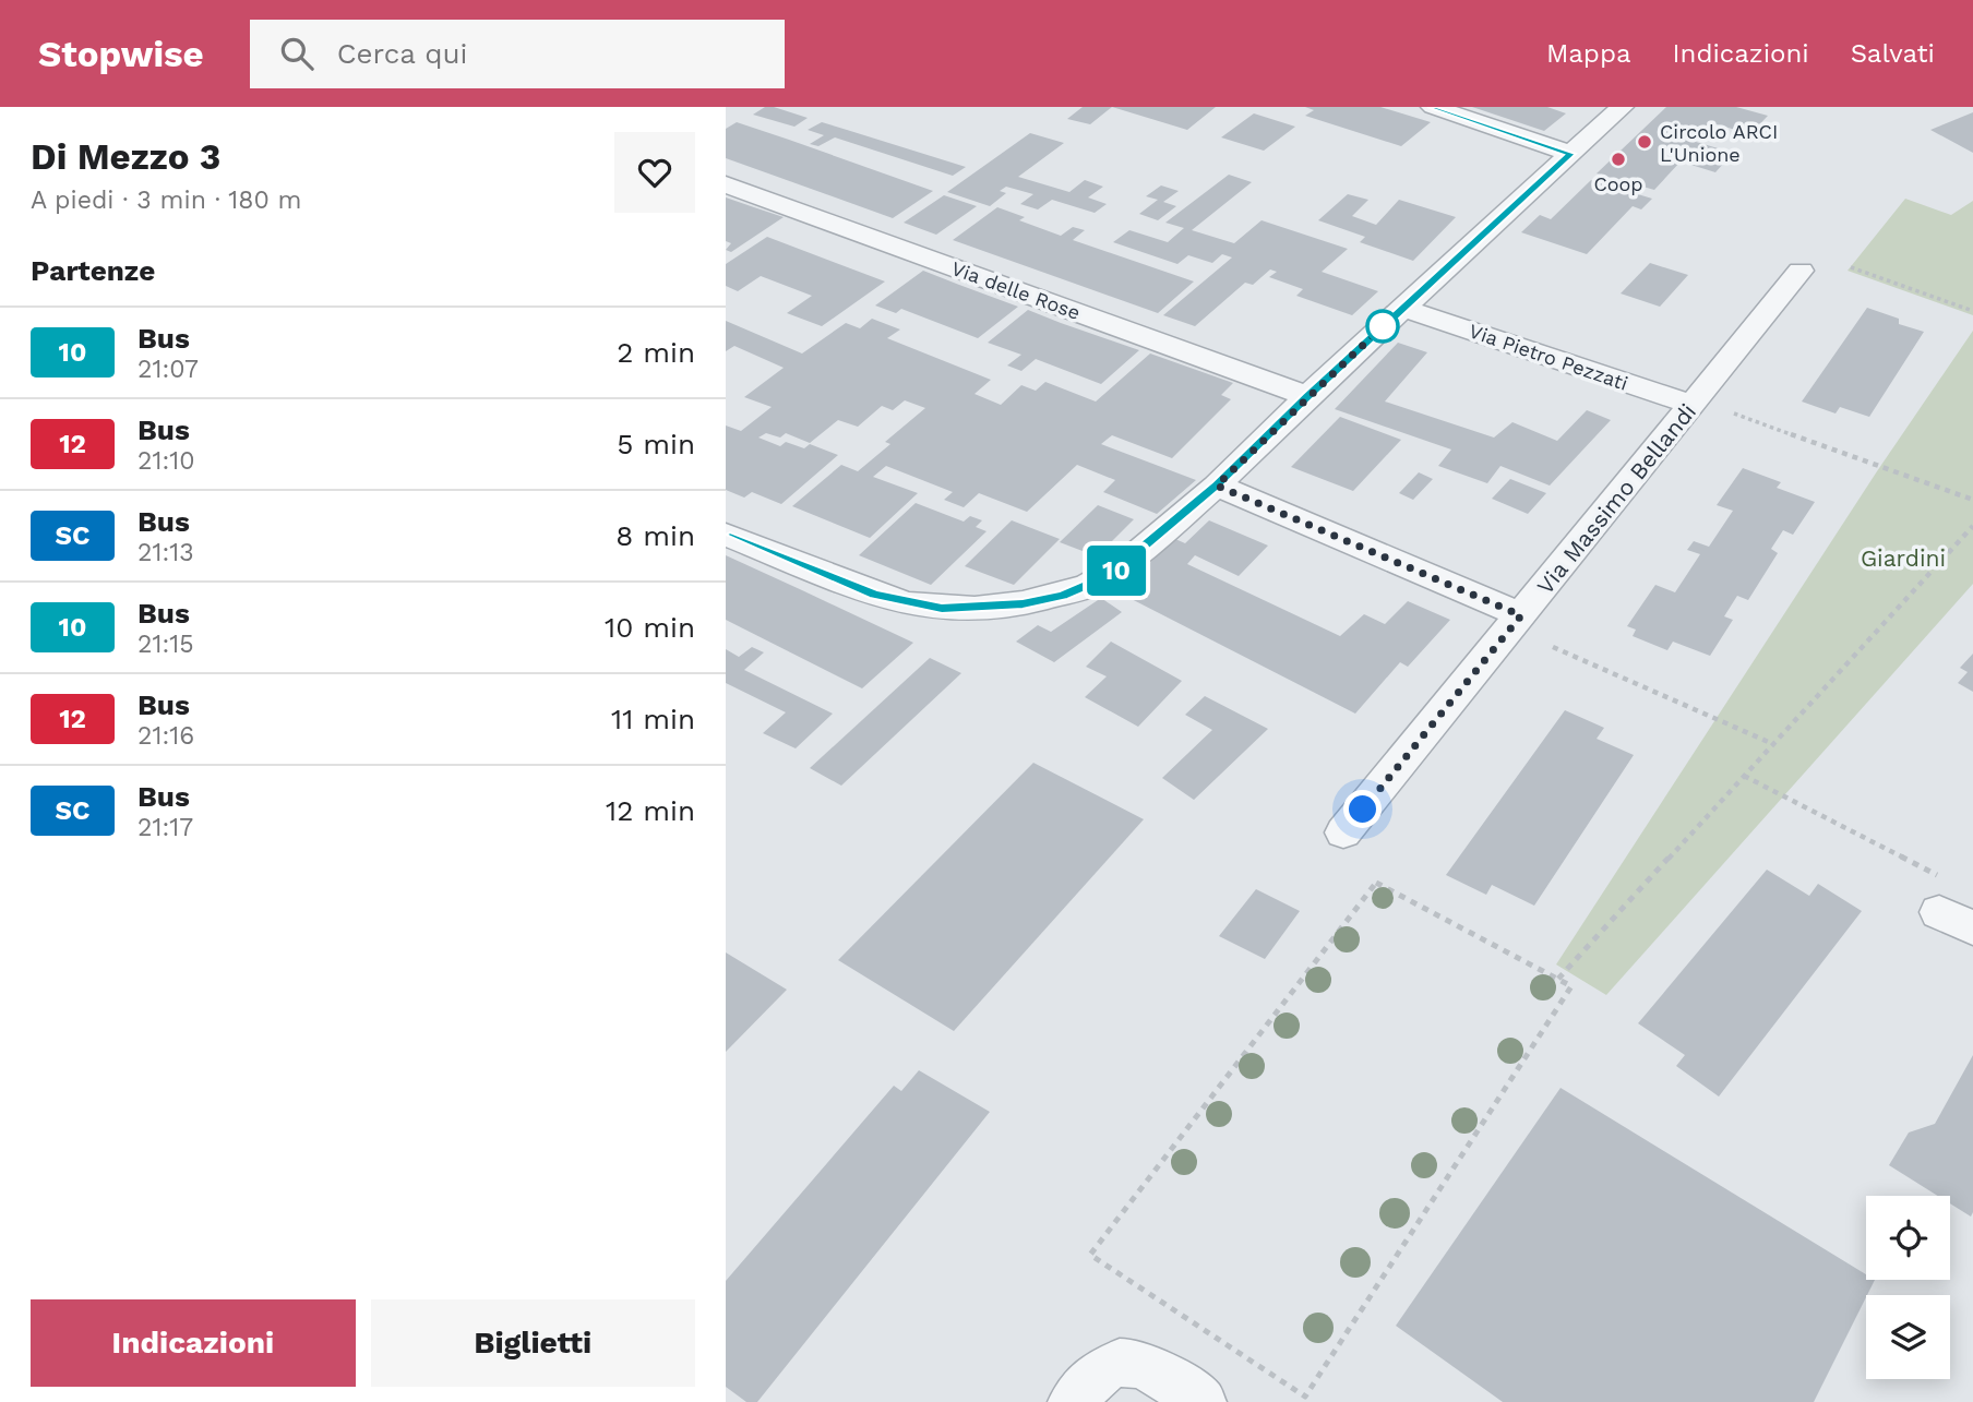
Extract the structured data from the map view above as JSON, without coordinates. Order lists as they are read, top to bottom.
{
  "streets": {
    "street": ["Via delle Rose", "Via Pietro Pezzati", "Via Massimo Bellandi"]
  },
  "crossings": [
    ["Via Pietro Pezzati", "Via Massimo Bellandi"]
  ],
  "parks": ["Giardini"],
  "places": ["Circolo ARCI L'Unione", "Coop"],
  "lines": ["bus line 10"],
  "page": {
    "header": "Stopwise",
    "search": "Cerca qui",
    "nav": ["Mappa", "Indicazioni", "Salvati"],
    "heading": [
      ["Di Mezzo 3", "A piedi · 3 min · 180 m"],
      "Partenze"
    ],
    "on_map": "10",
    "list": [
      {
        "mark": "10",
        "name": "Bus",
        "note": "21:07",
        "value": "2 min"
      },
      {
        "mark": "12",
        "name": "Bus",
        "note": "21:10",
        "value": "5 min"
      },
      {
        "mark": "SC",
        "name": "Bus",
        "note": "21:13",
        "value": "8 min"
      },
      {
        "mark": "10",
        "name": "Bus",
        "note": "21:15",
        "value": "10 min"
      },
      {
        "mark": "12",
        "name": "Bus",
        "note": "21:16",
        "value": "11 min"
      },
      {
        "mark": "SC",
        "name": "Bus",
        "note": "21:17",
        "value": "12 min"
      }
    ],
    "buttons": ["Indicazioni", "Biglietti"]
  }
}
